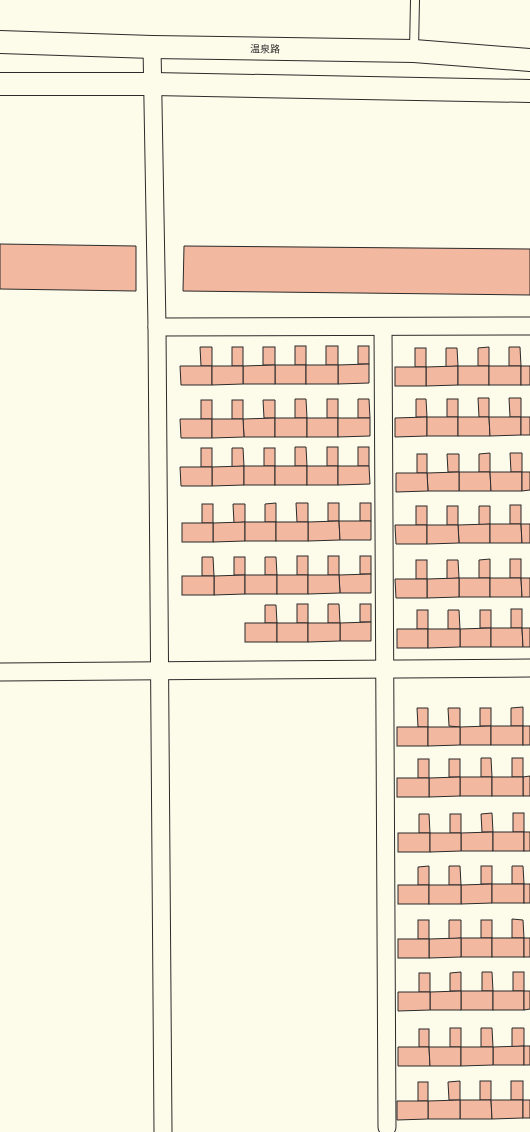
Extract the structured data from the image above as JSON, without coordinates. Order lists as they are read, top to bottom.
{
  "streets": {
    "main road": ["温泉路"]
  }
}
